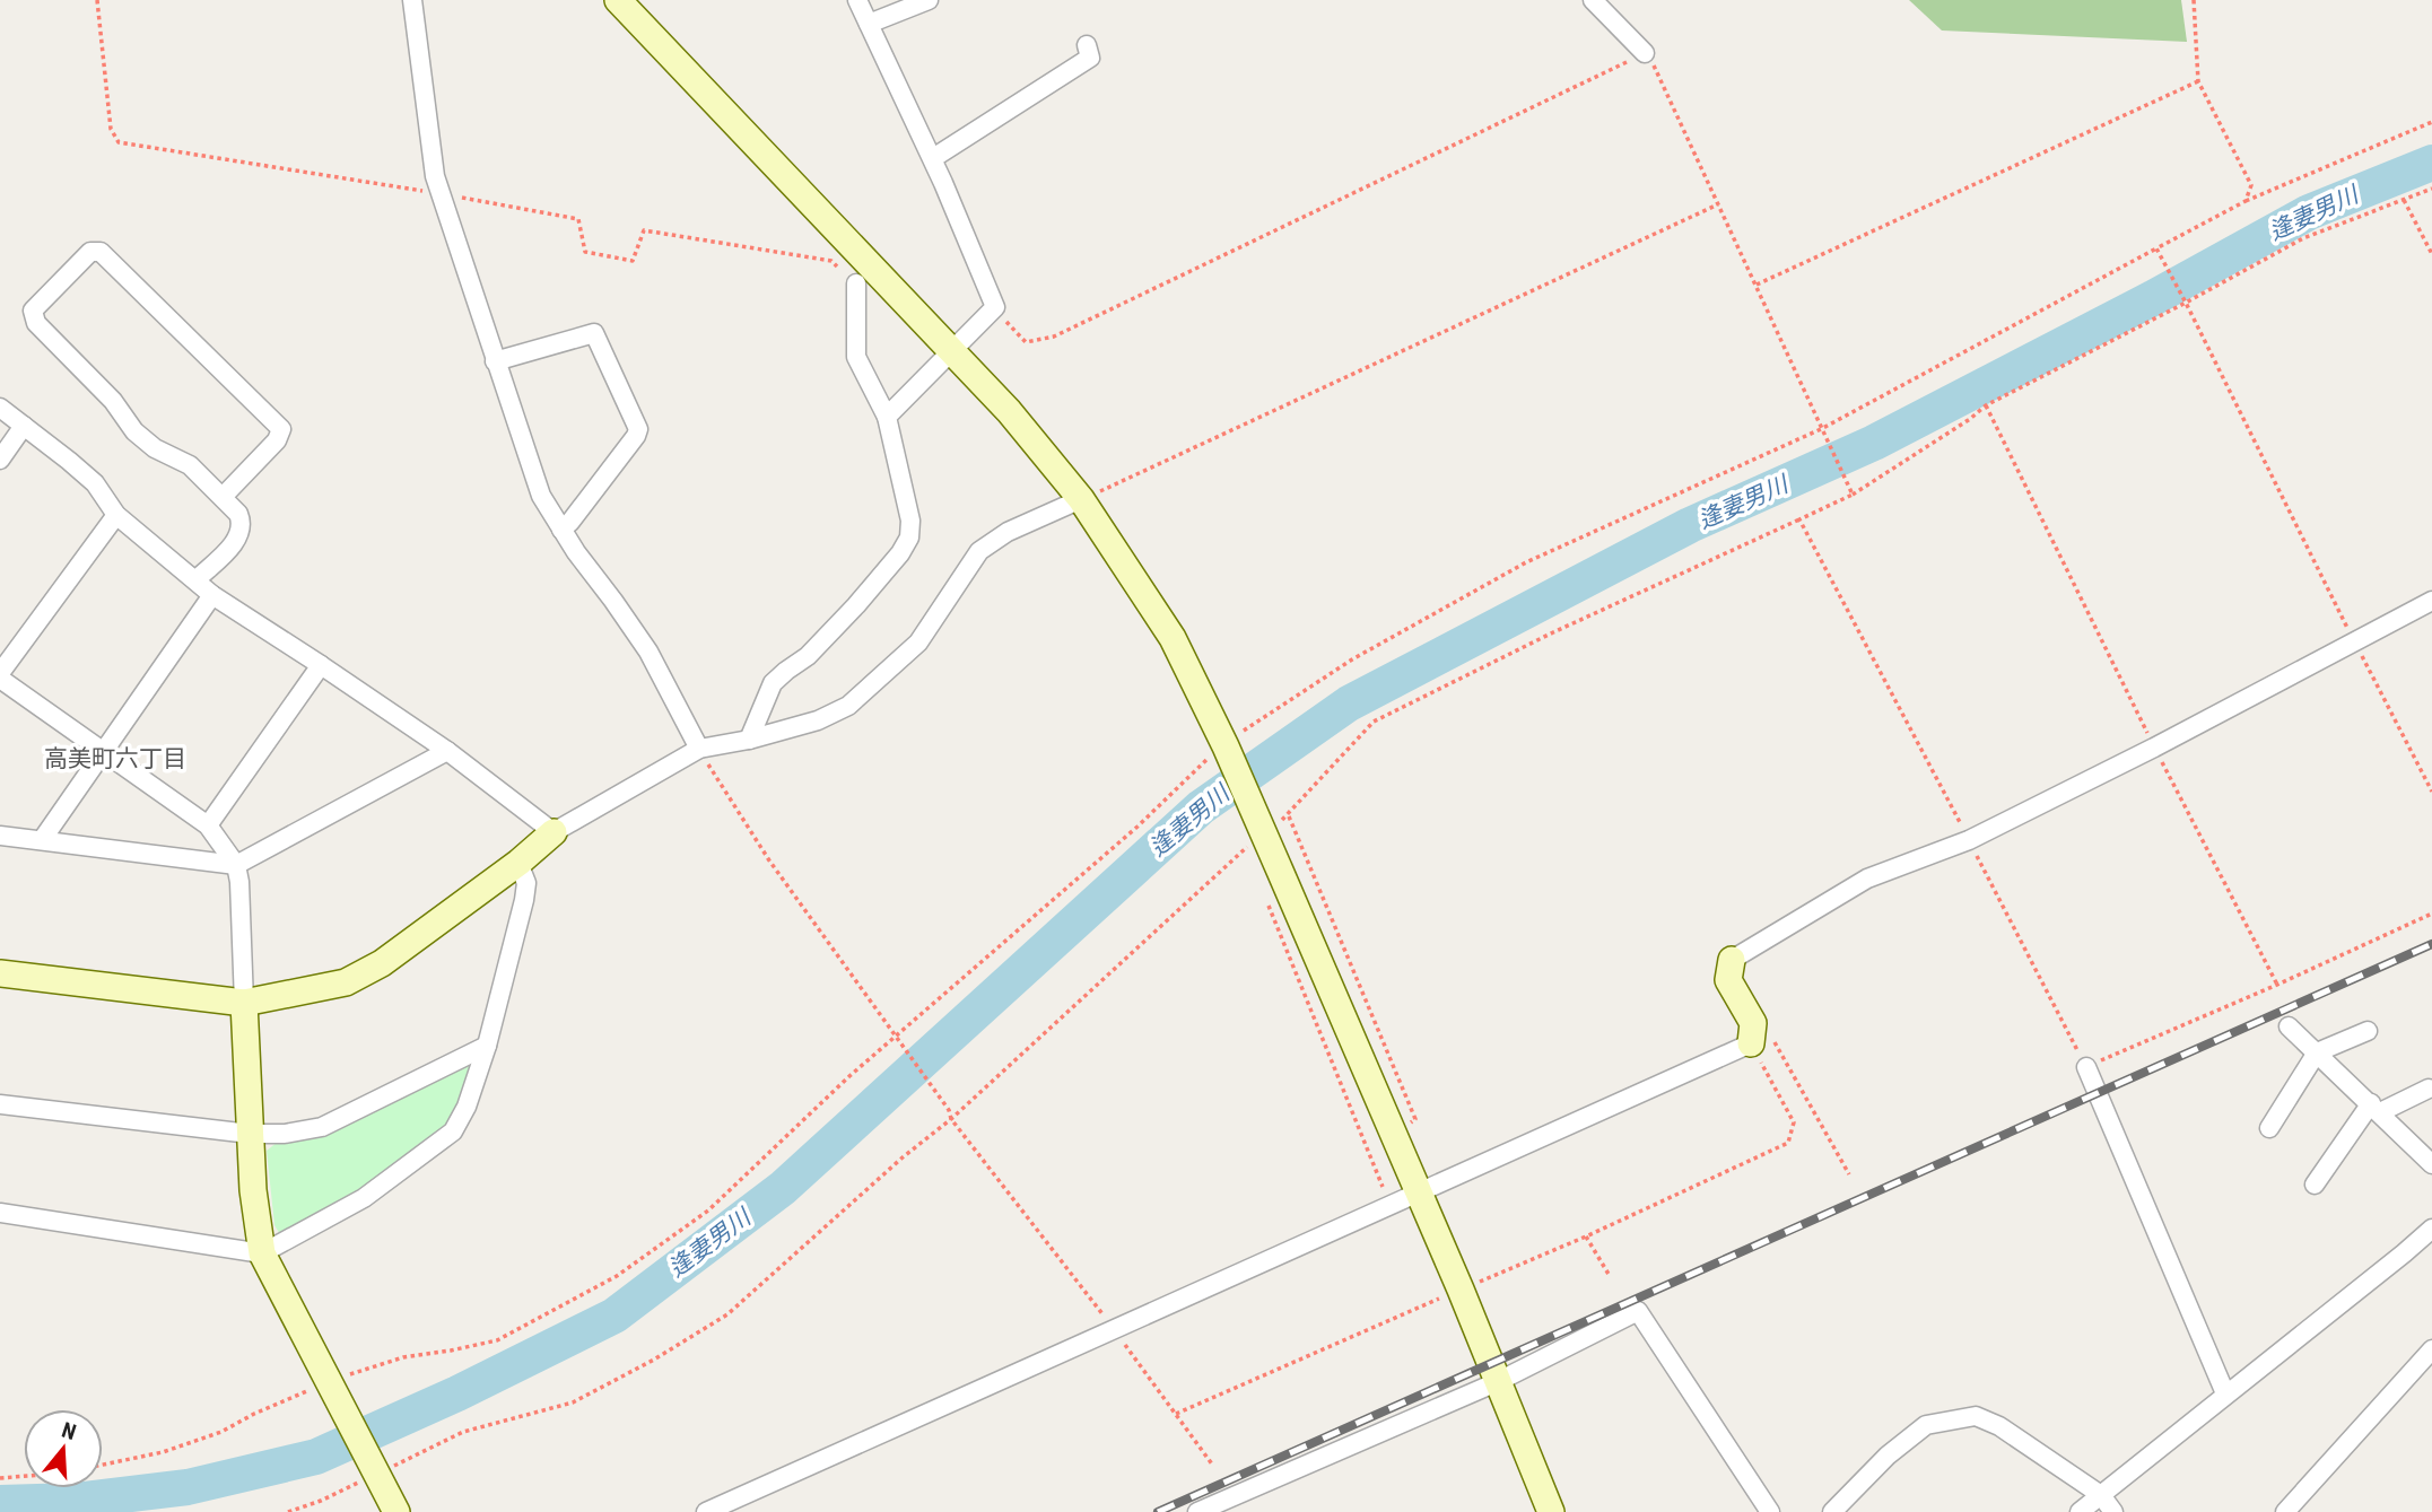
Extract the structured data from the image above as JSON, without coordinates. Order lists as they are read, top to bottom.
{
  "districts": ["高美町六丁目"],
  "water": ["逢妻男川"],
  "north": "top"
}
